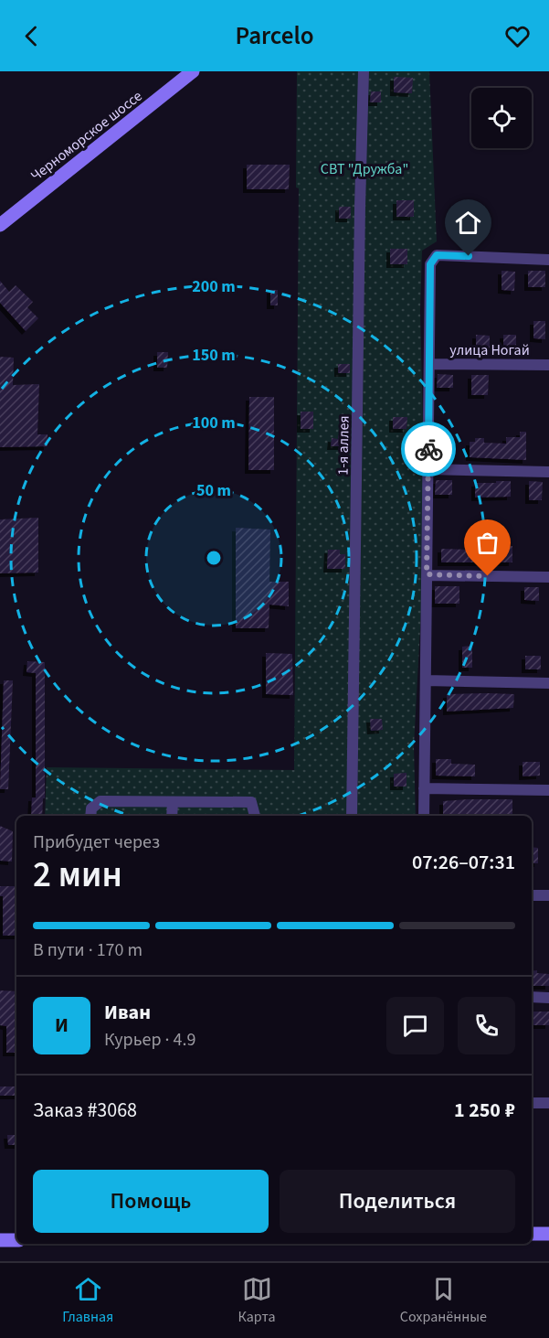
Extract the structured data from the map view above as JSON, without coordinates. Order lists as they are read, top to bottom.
{
  "streets": {
    "main road": ["Черноморское шоссе"],
    "street": ["улица Ногай", "1-я аллея"]
  },
  "parks": ["СВТ \"Дружба\""],
  "page": {
    "header": "Parcelo",
    "heading": ["2 мин", "Прибудет через", "07:26–07:31"],
    "panel": [
      "Иван",
      "Курьер · 4.9",
      "Заказ #3068",
      "1 250 ₽"
    ],
    "bar": "В пути · 170 m",
    "round": "И",
    "buttons": ["Помощь", "Поделиться"],
    "tabs": ["Главная", "Карта", "Сохранённые"]
  },
  "rings": [
    "200 m",
    "150 m",
    "100 m",
    "50 m"
  ]
}
